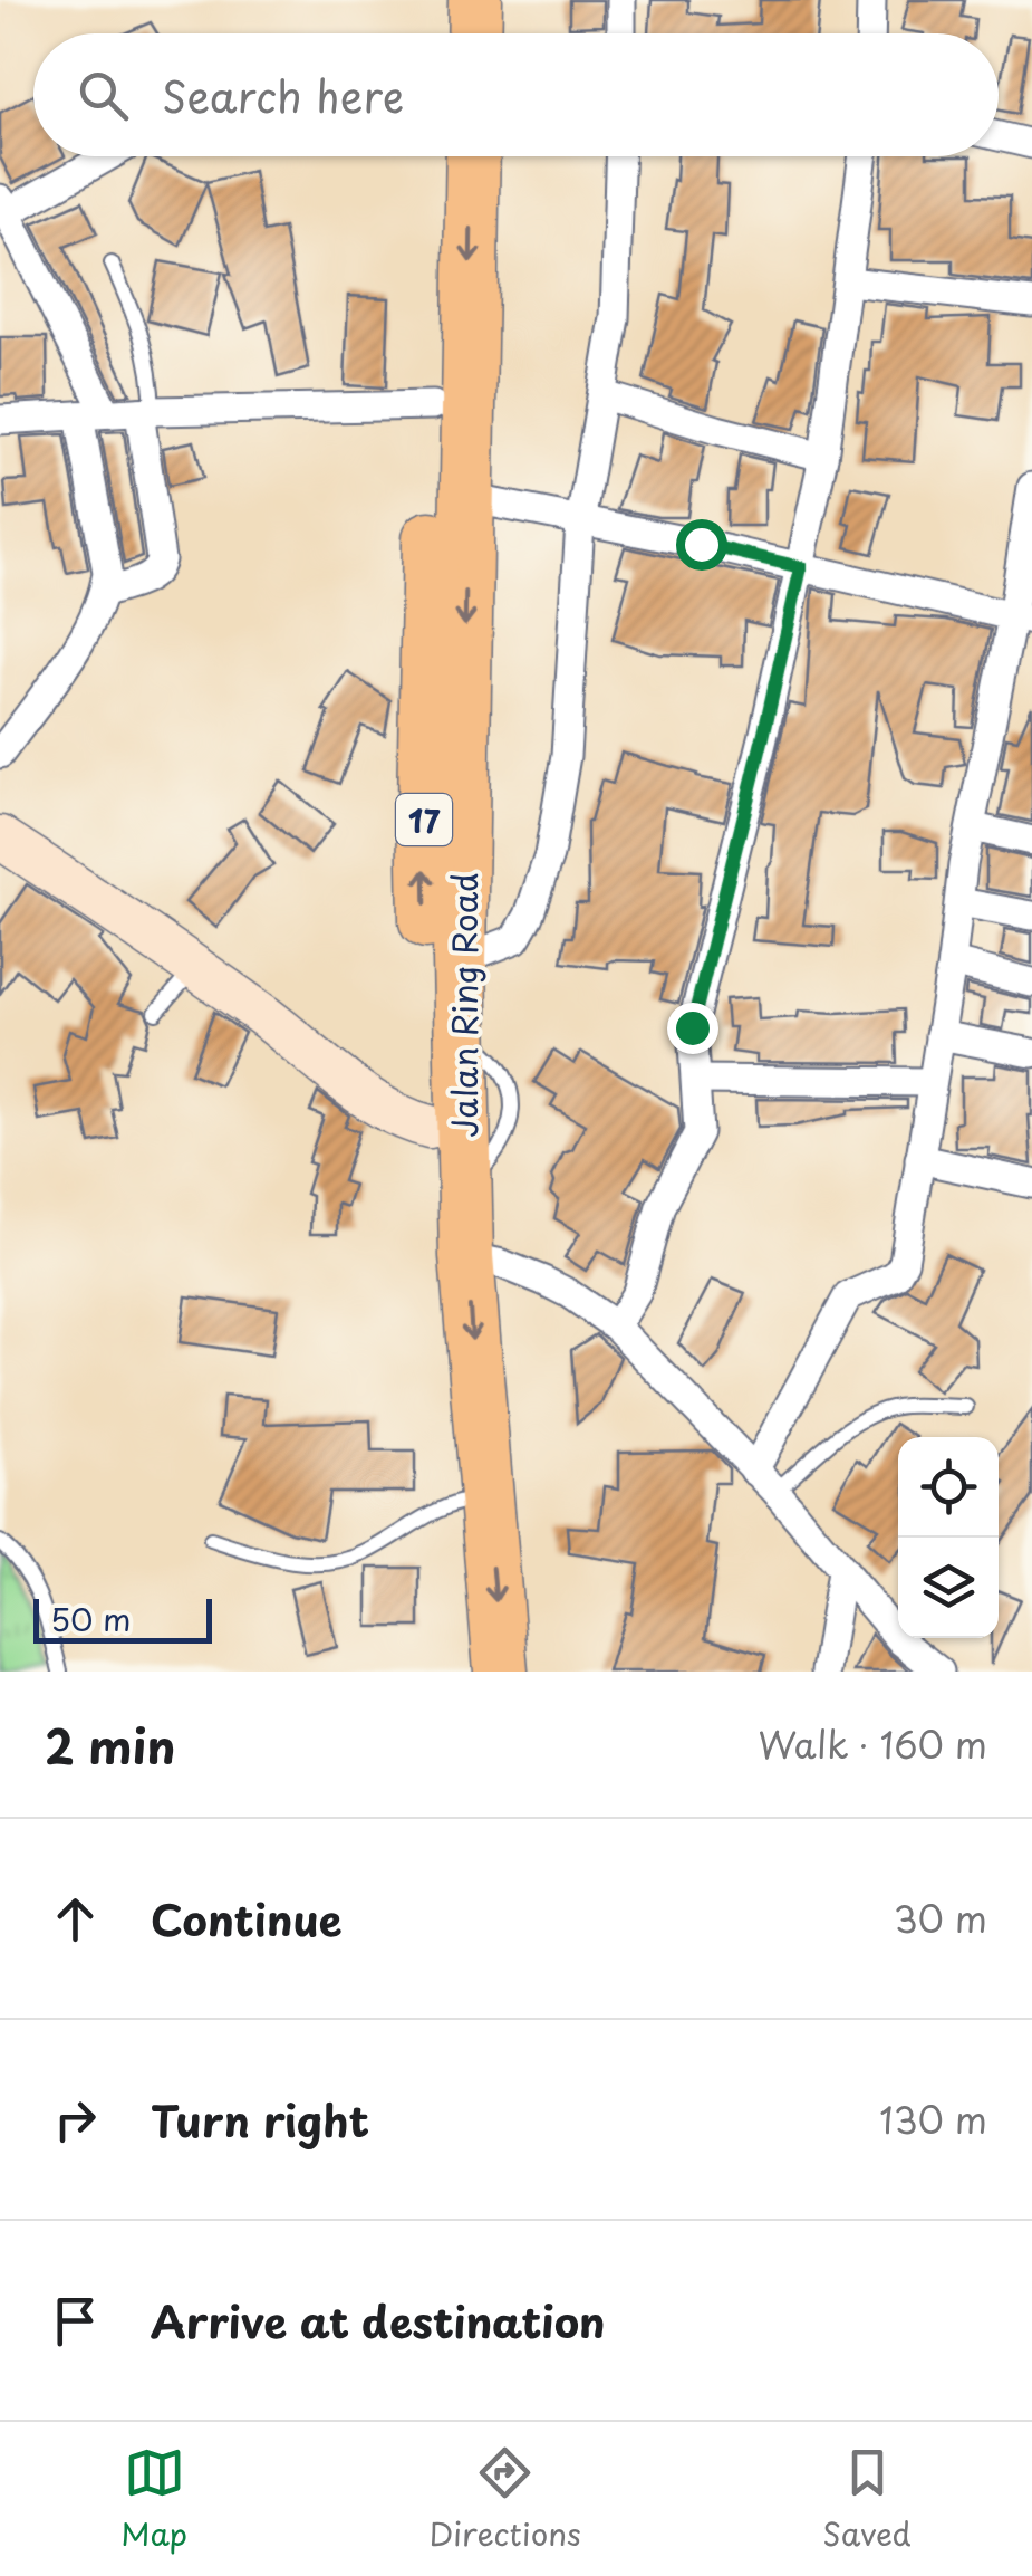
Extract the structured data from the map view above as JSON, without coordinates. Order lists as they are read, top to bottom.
{
  "streets": {
    "highway": ["17", "Jalan Ring Road"]
  },
  "scale_bar": "50 m",
  "page": {
    "search": "Search here",
    "scale": "50 m",
    "heading": ["2 min", "Walk · 160 m"],
    "list": [
      ["Continue", "30 m"],
      ["Turn right", "130 m"],
      "Arrive at destination"
    ],
    "nav": ["Map", "Directions", "Saved"]
  }
}
